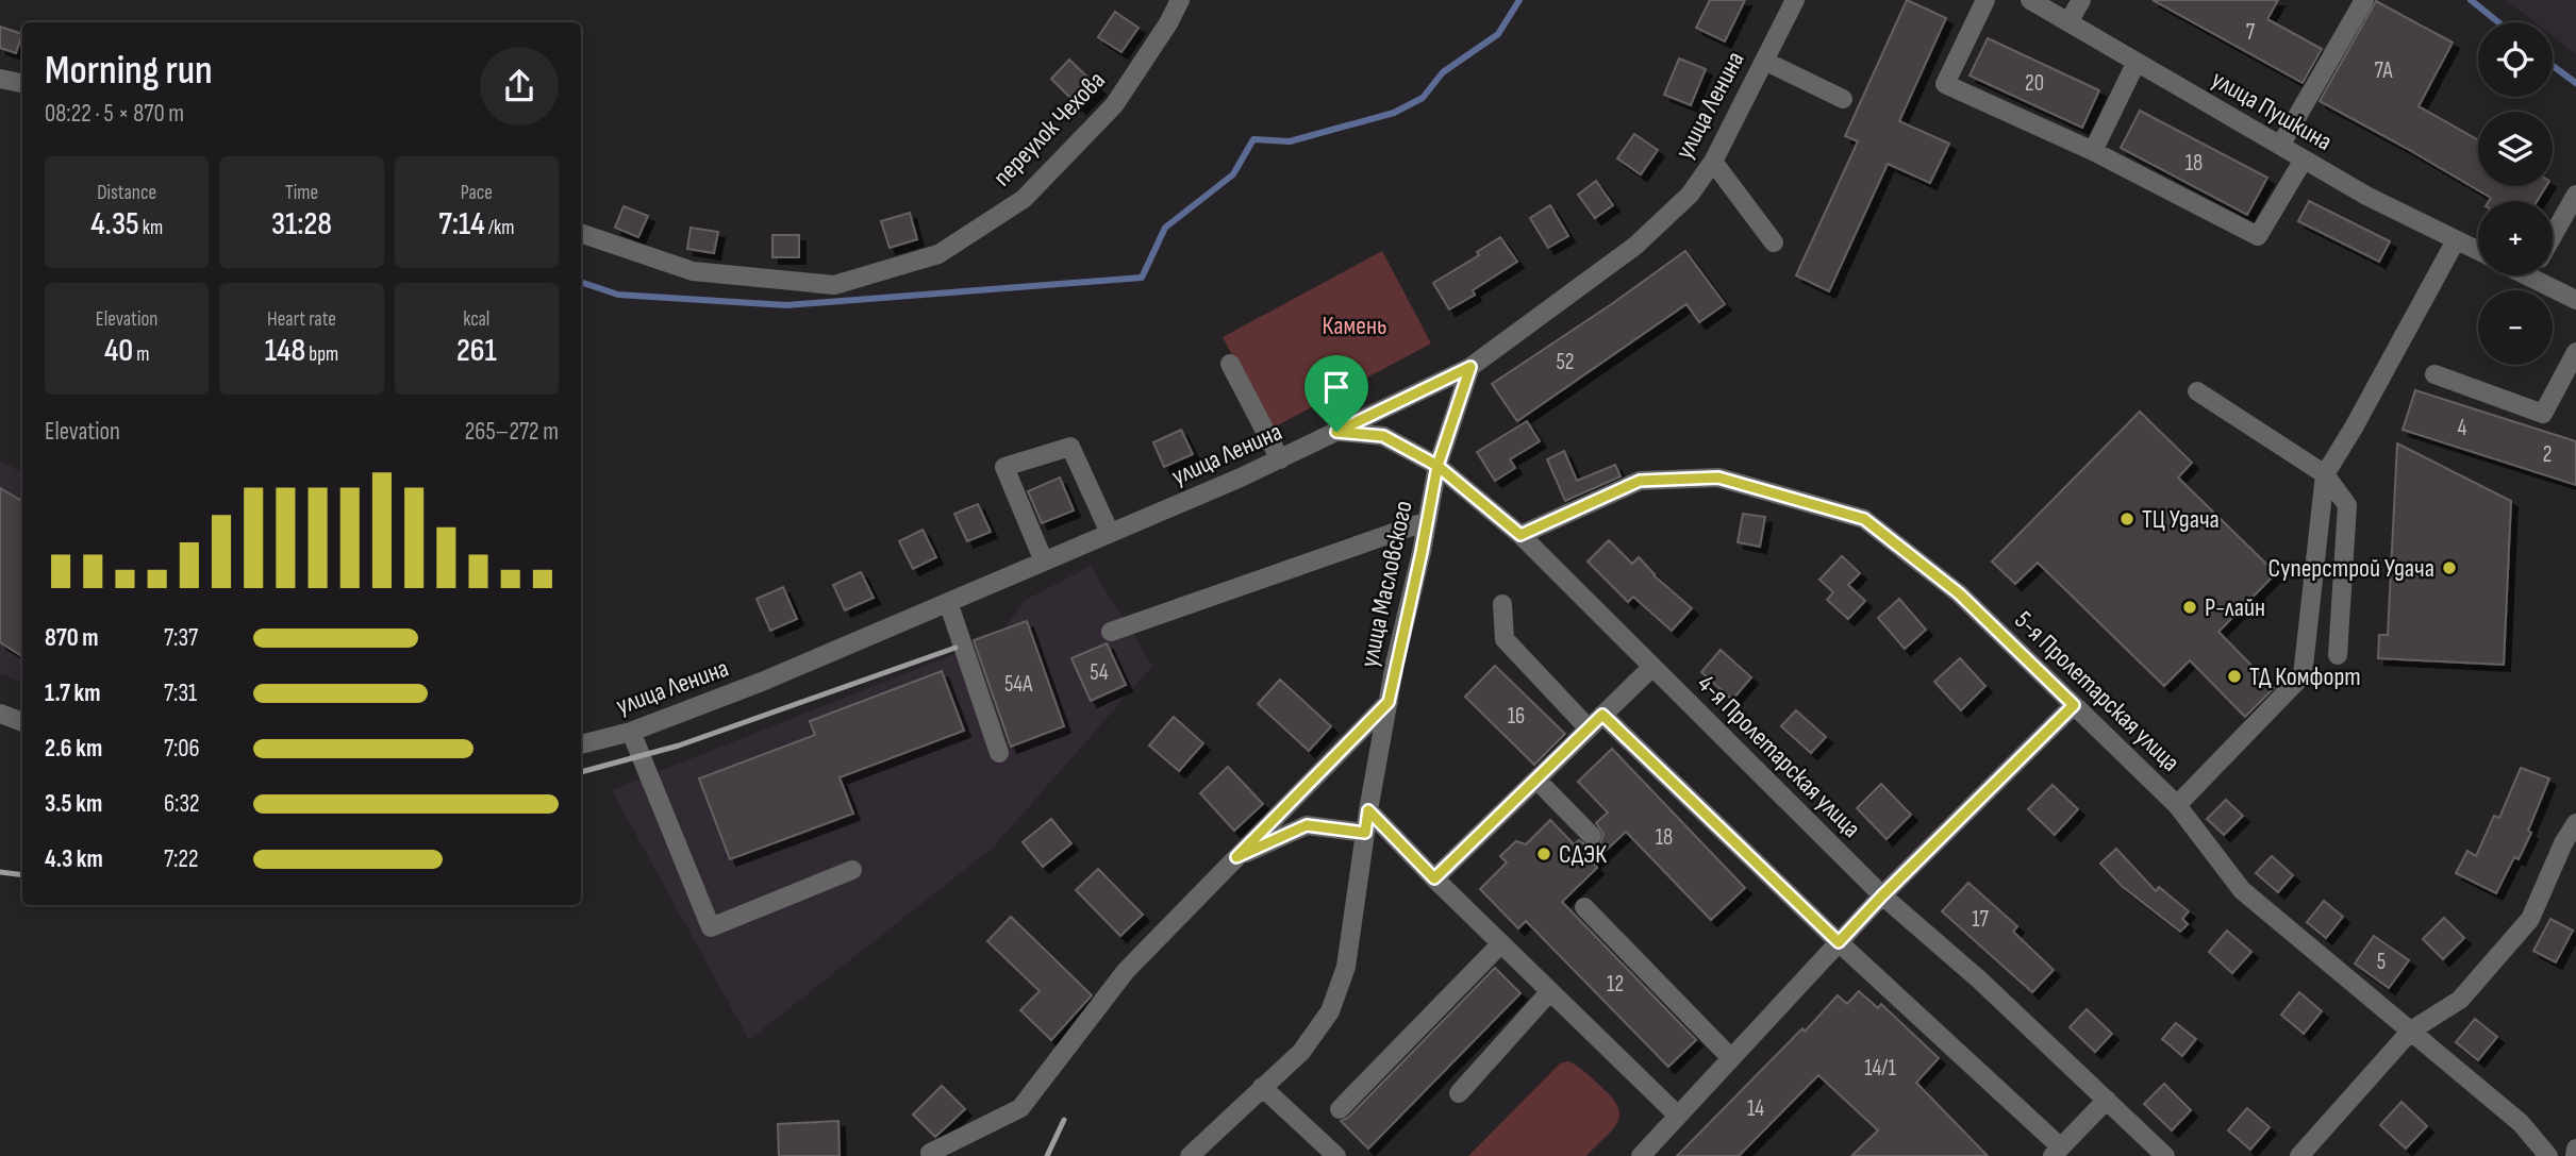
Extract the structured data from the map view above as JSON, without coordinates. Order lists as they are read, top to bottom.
{
  "streets": {
    "street": [
      "улица Ленина",
      "улица Пушкина",
      "переулок Чехова",
      "улица Масловского",
      "5-я Пролетарская улица",
      "4-я Пролетарская улица"
    ]
  },
  "crossings": [
    ["улица Ленина", "улица Масловского"],
    ["улица Ленина", "4-я Пролетарская улица"],
    ["улица Масловского", "4-я Пролетарская улица"],
    ["5-я Пролетарская улица", "4-я Пролетарская улица"]
  ],
  "parks": ["Камень"],
  "places": [
    "ТЦ Удача",
    "Суперстрой Удача",
    "Р-лайн",
    "ТД Комфорт",
    "СДЭК"
  ],
  "house_numbers": [
    "7",
    "7А",
    "20",
    "18",
    "52",
    "4",
    "2",
    "54",
    "54А",
    "16",
    "18",
    "17",
    "5",
    "12",
    "14/1",
    "14"
  ],
  "page": {
    "map_buttons": ["+", "−"],
    "heading": ["Morning run", "08:22 · 5 × 870 m"],
    "stats": [
      ["Distance", "4.35 km"],
      ["Time", "31:28"],
      ["Pace", "7:14 /km"],
      ["Elevation", "40 m"],
      ["Heart rate", "148 bpm"],
      ["kcal", "261"]
    ],
    "chart": ["Elevation", "265–272 m"],
    "list": [
      {
        "name": "870 m",
        "note": "7:37"
      },
      {
        "name": "1.7 km",
        "note": "7:31"
      },
      {
        "name": "2.6 km",
        "note": "7:06"
      },
      {
        "name": "3.5 km",
        "note": "6:32"
      },
      {
        "name": "4.3 km",
        "note": "7:22"
      }
    ]
  }
}
